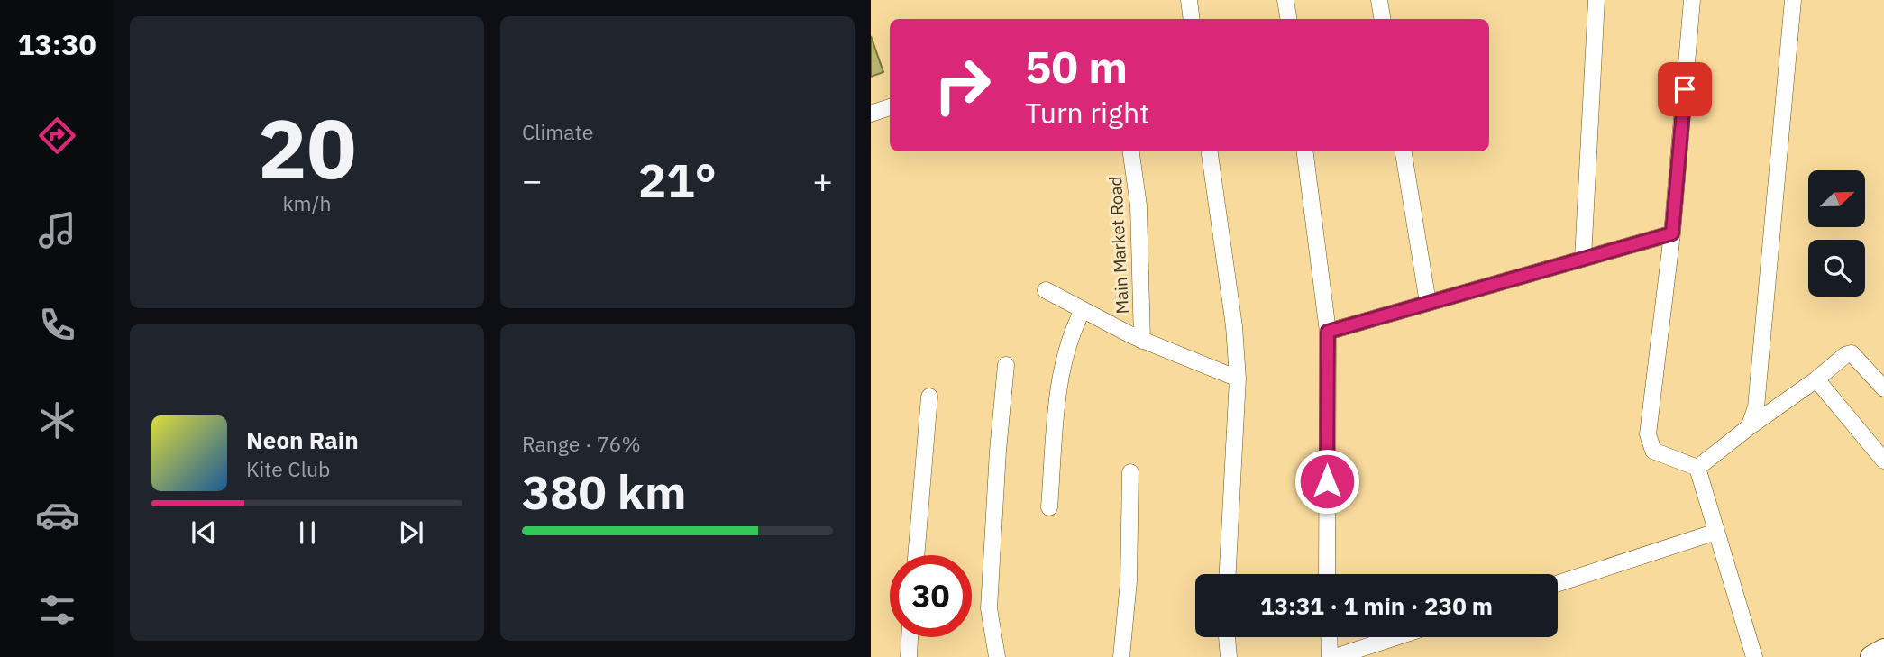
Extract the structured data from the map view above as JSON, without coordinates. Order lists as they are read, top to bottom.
{
  "streets": {
    "street": ["Main Market Road"]
  },
  "north": "top right",
  "page": {
    "tabs": "13:30",
    "tile": [
      ["20", "km/h"],
      "Climate",
      ["Range · 76%", "380 km"]
    ],
    "turn": ["50 m", "Turn right"],
    "heat": ["−", "21°", "+"],
    "song": ["Neon Rain", "Kite Club"],
    "limit": "30",
    "trip": "13:31 · 1 min · 230 m"
  }
}
